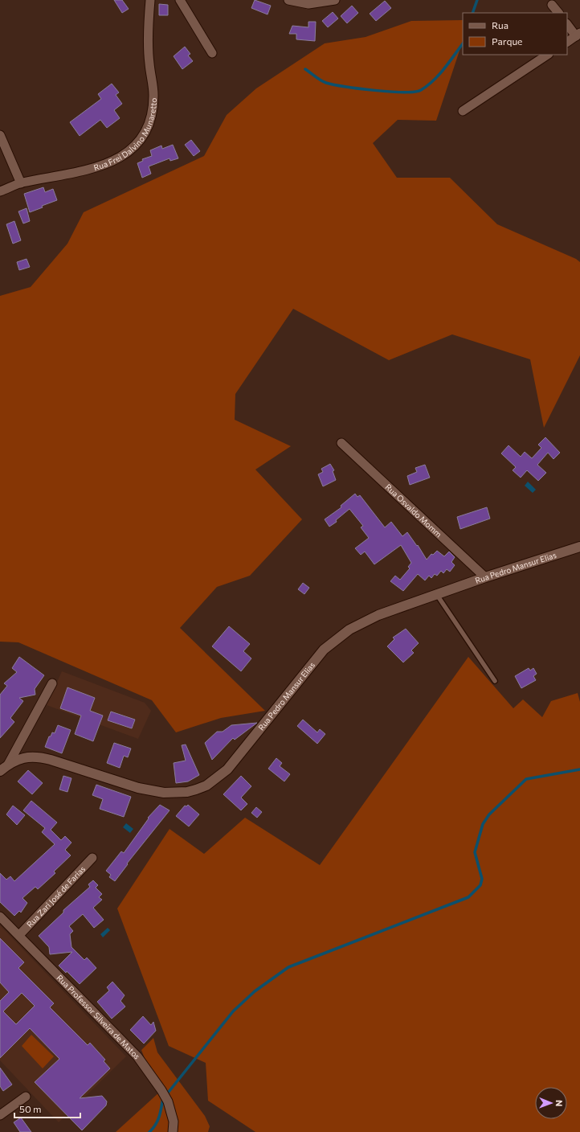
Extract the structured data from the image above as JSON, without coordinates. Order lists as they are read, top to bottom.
{
  "streets": {
    "main road": ["Rua Pedro Mansur Elias"],
    "street": [
      "Rua Frei Dalvino Munaretto",
      "Rua Osvaldo Momm",
      "Rua Zari José de Farias",
      "Rua Professor Silveira de Matos"
    ]
  },
  "crossings": [
    ["Rua Osvaldo Momm", "Rua Pedro Mansur Elias"],
    ["Rua Zari José de Farias", "Rua Professor Silveira de Matos"]
  ],
  "legend": ["Rua", "Parque"],
  "scale_bar": "50 m",
  "north": "right"
}
